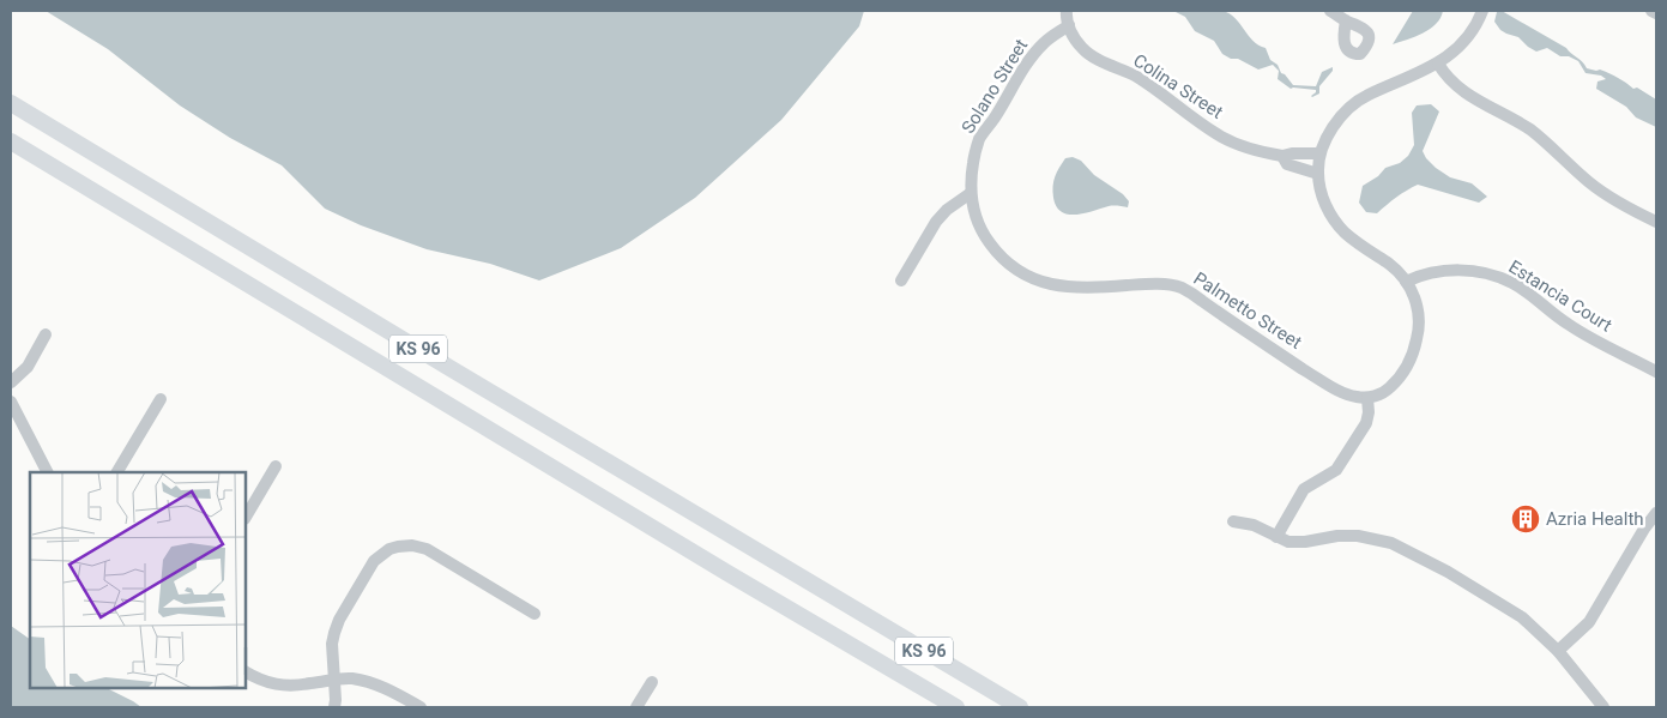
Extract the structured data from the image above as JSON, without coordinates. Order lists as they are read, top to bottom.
{
  "streets": {
    "highway": ["KS 96"],
    "street": [
      "Solano Street",
      "Colina Street",
      "Estancia Court",
      "Palmetto Street"
    ]
  },
  "crossings": [
    ["Solano Street", "Colina Street"],
    ["Solano Street", "Palmetto Street"]
  ],
  "places": {
    "building": ["Azria Health"]
  }
}
